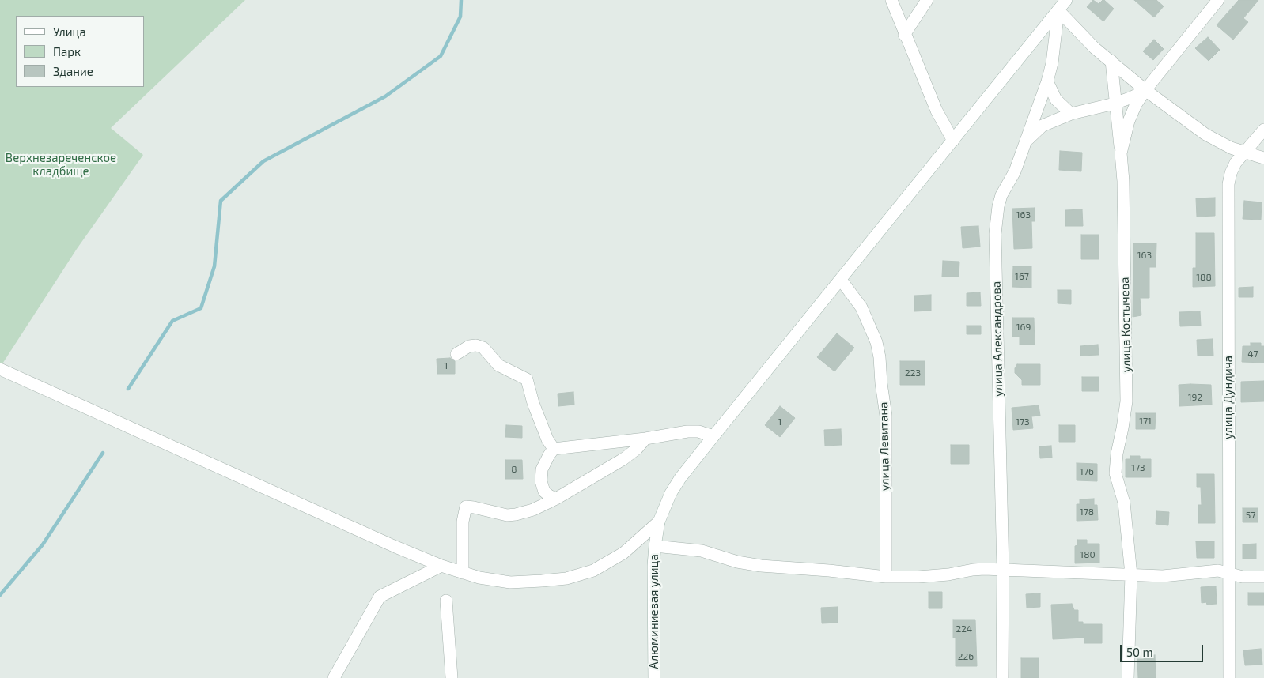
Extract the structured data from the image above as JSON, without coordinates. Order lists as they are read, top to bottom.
{
  "streets": {
    "street": [
      "улица Костычева",
      "улица Александрова",
      "улица Дундича",
      "улица Левитана",
      "Алюминиевая улица"
    ]
  },
  "parks": ["Верхнезареченское кладбище"],
  "house_numbers": [
    "163",
    "163",
    "167",
    "188",
    "169",
    "47",
    "1",
    "223",
    "192",
    "171",
    "1",
    "173",
    "173",
    "8",
    "176",
    "178",
    "57",
    "180",
    "224",
    "226"
  ],
  "legend": ["Улица", "Парк", "Здание"],
  "scale_bar": "50 m"
}
